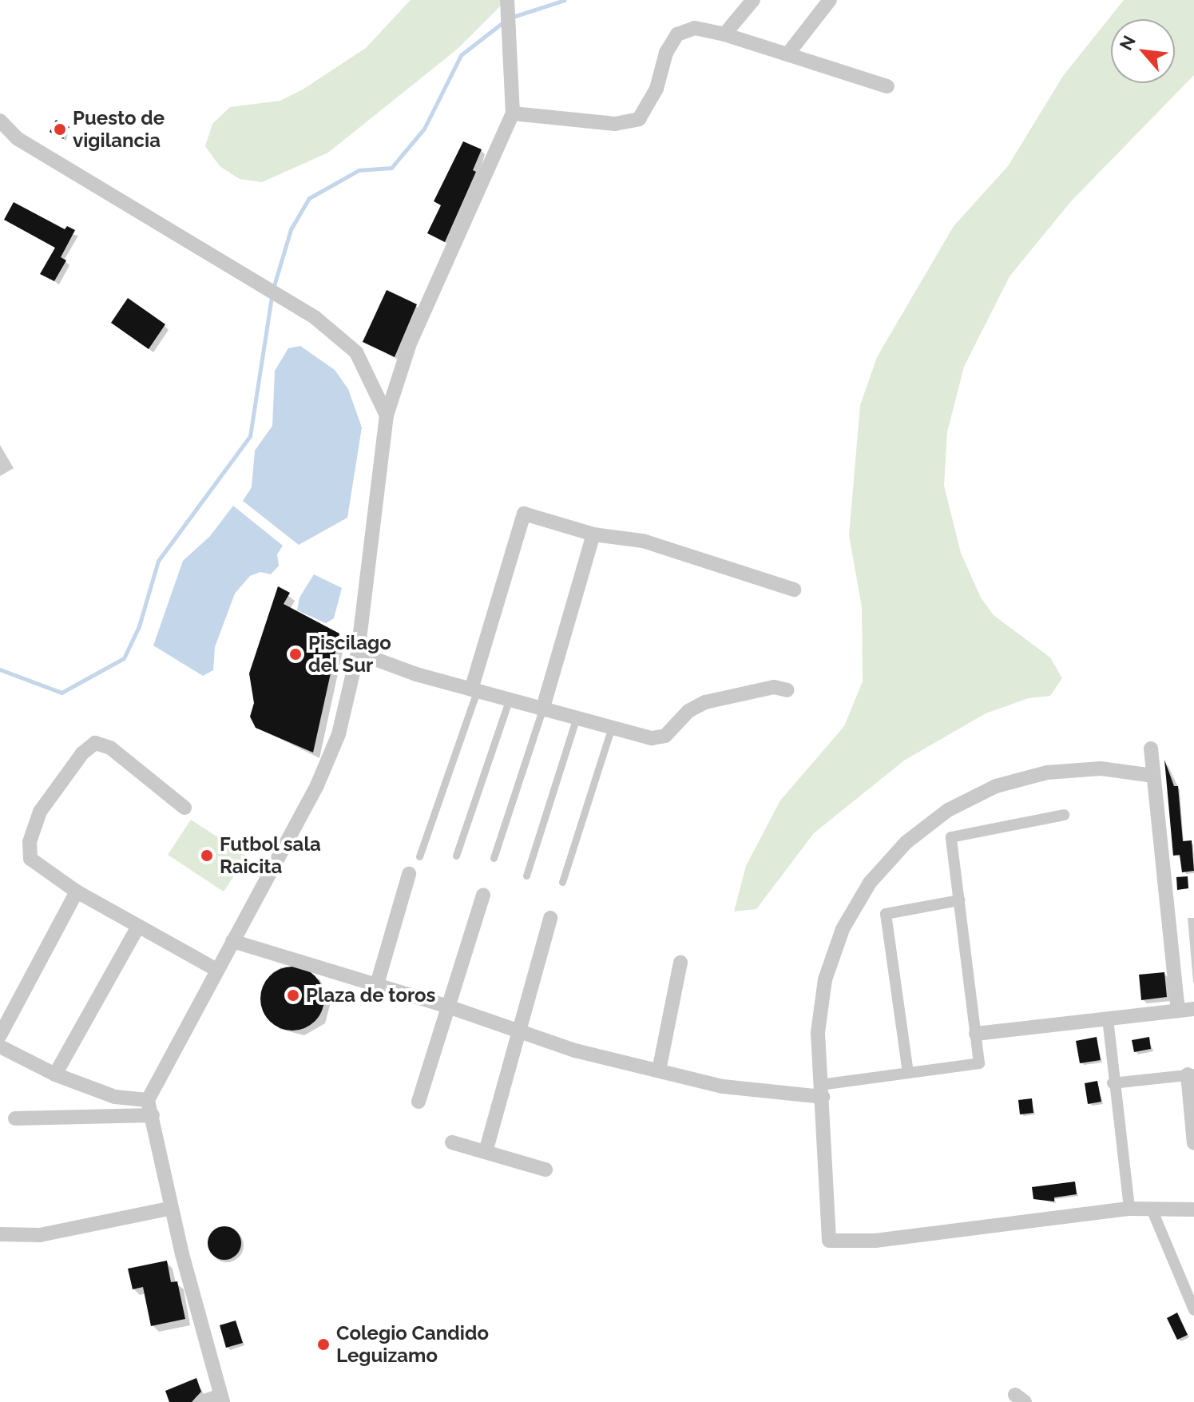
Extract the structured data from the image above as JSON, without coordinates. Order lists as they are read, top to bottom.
{
  "places": [
    "Puesto de vigilancia",
    "Piscilago del Sur",
    "Futbol sala Raicita",
    "Plaza de toros",
    "Colegio Candido Leguizamo"
  ],
  "north": "top left"
}
